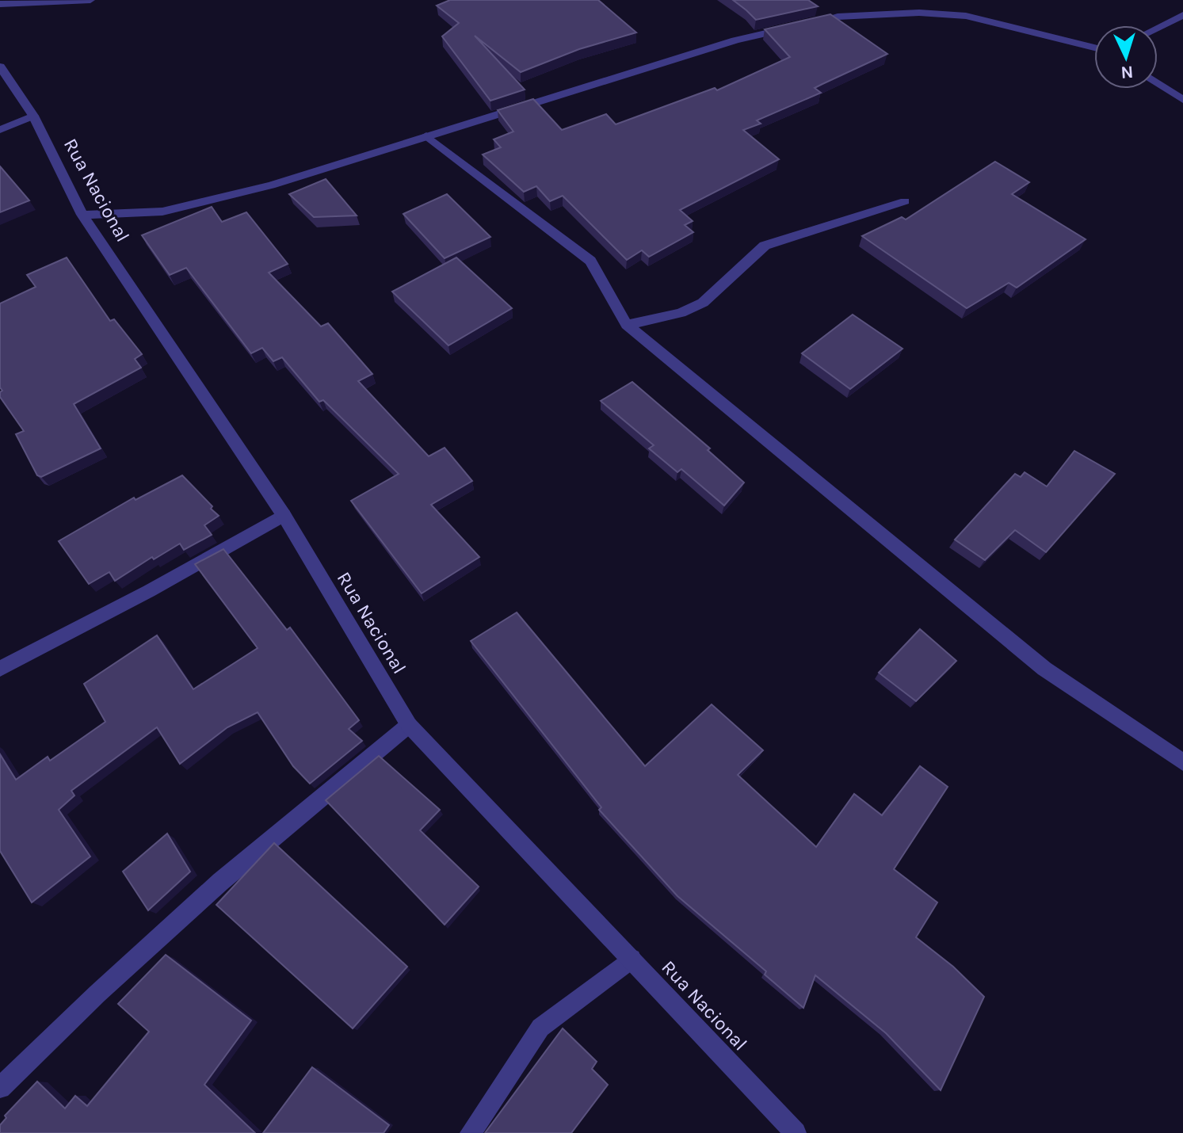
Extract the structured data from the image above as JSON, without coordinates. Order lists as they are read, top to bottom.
{
  "streets": {
    "street": ["Rua Nacional"]
  },
  "north": "bottom"
}
